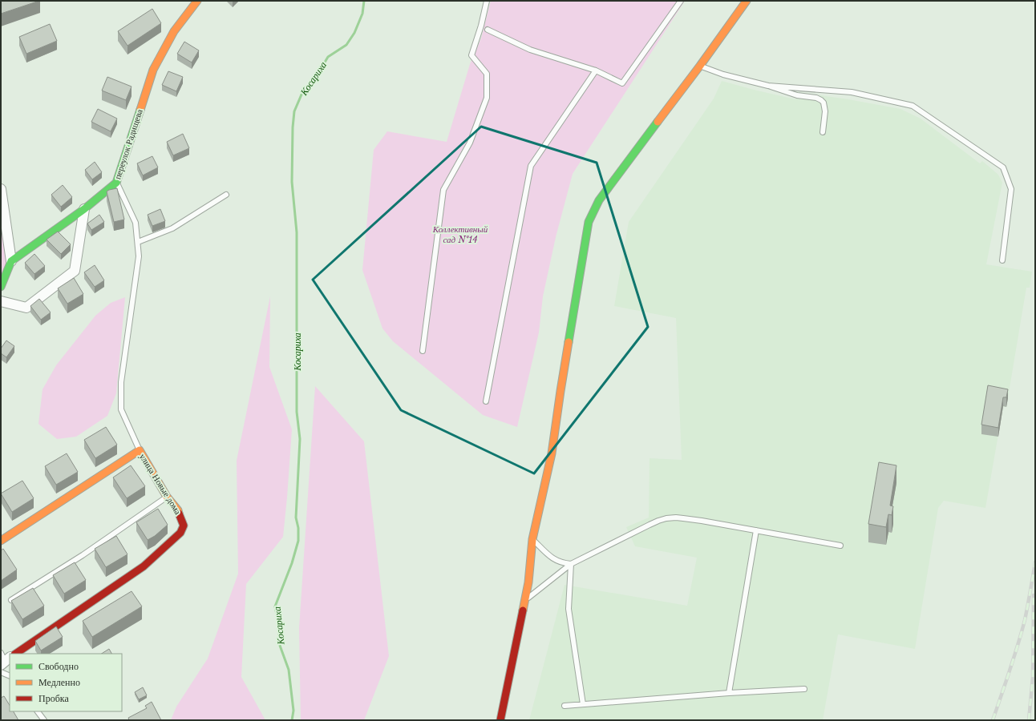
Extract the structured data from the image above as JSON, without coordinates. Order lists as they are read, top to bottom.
{
  "streets": {
    "street": ["переулок Радищева", "улица Новые дома"]
  },
  "water": ["Косариха"],
  "parks": ["Коллективный сад №14"],
  "legend": ["Свободно", "Медленно", "Пробка"]
}
